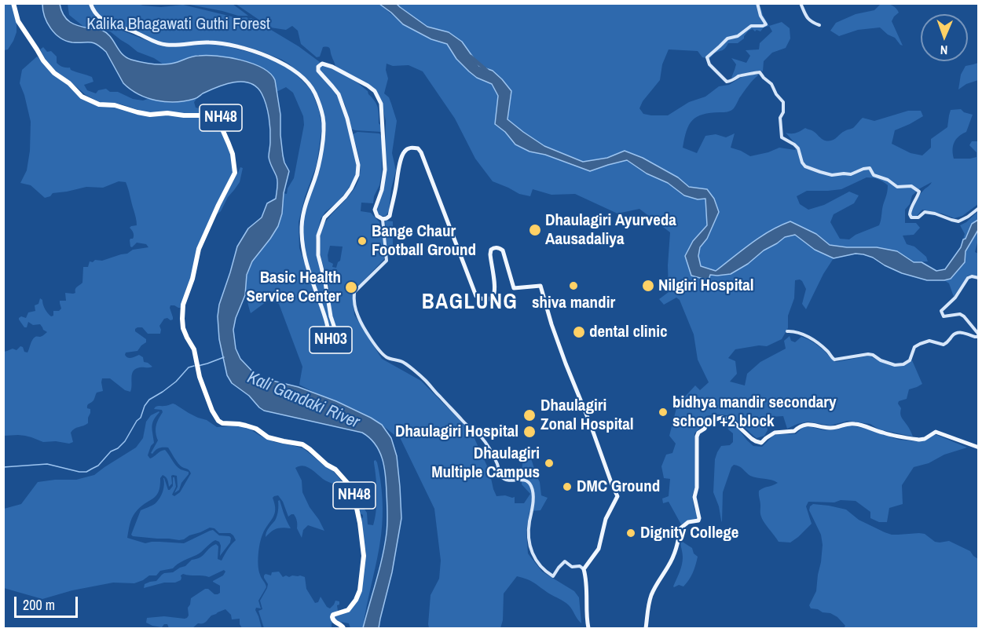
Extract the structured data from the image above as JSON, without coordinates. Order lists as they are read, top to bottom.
{
  "streets": {
    "highway": ["NH48"],
    "main road": ["NH03"]
  },
  "districts": ["BAGLUNG"],
  "water": ["Kali Gandaki River"],
  "parks": ["Kalika Bhagawati Guthi Forest"],
  "places": [
    "Dhaulagiri Ayurveda Aausadaliya",
    "Bange Chaur Football Ground",
    "shiva mandir",
    "Nilgiri Hospital",
    "Basic Health Service Center",
    "dental clinic",
    "bidhya mandir secondary school +2 block",
    "Dhaulagiri Zonal Hospital",
    "Dhaulagiri Hospital",
    "Dhaulagiri Multiple Campus",
    "DMC Ground",
    "Dignity College"
  ],
  "scale_bar": "200 m",
  "north": "bottom"
}
